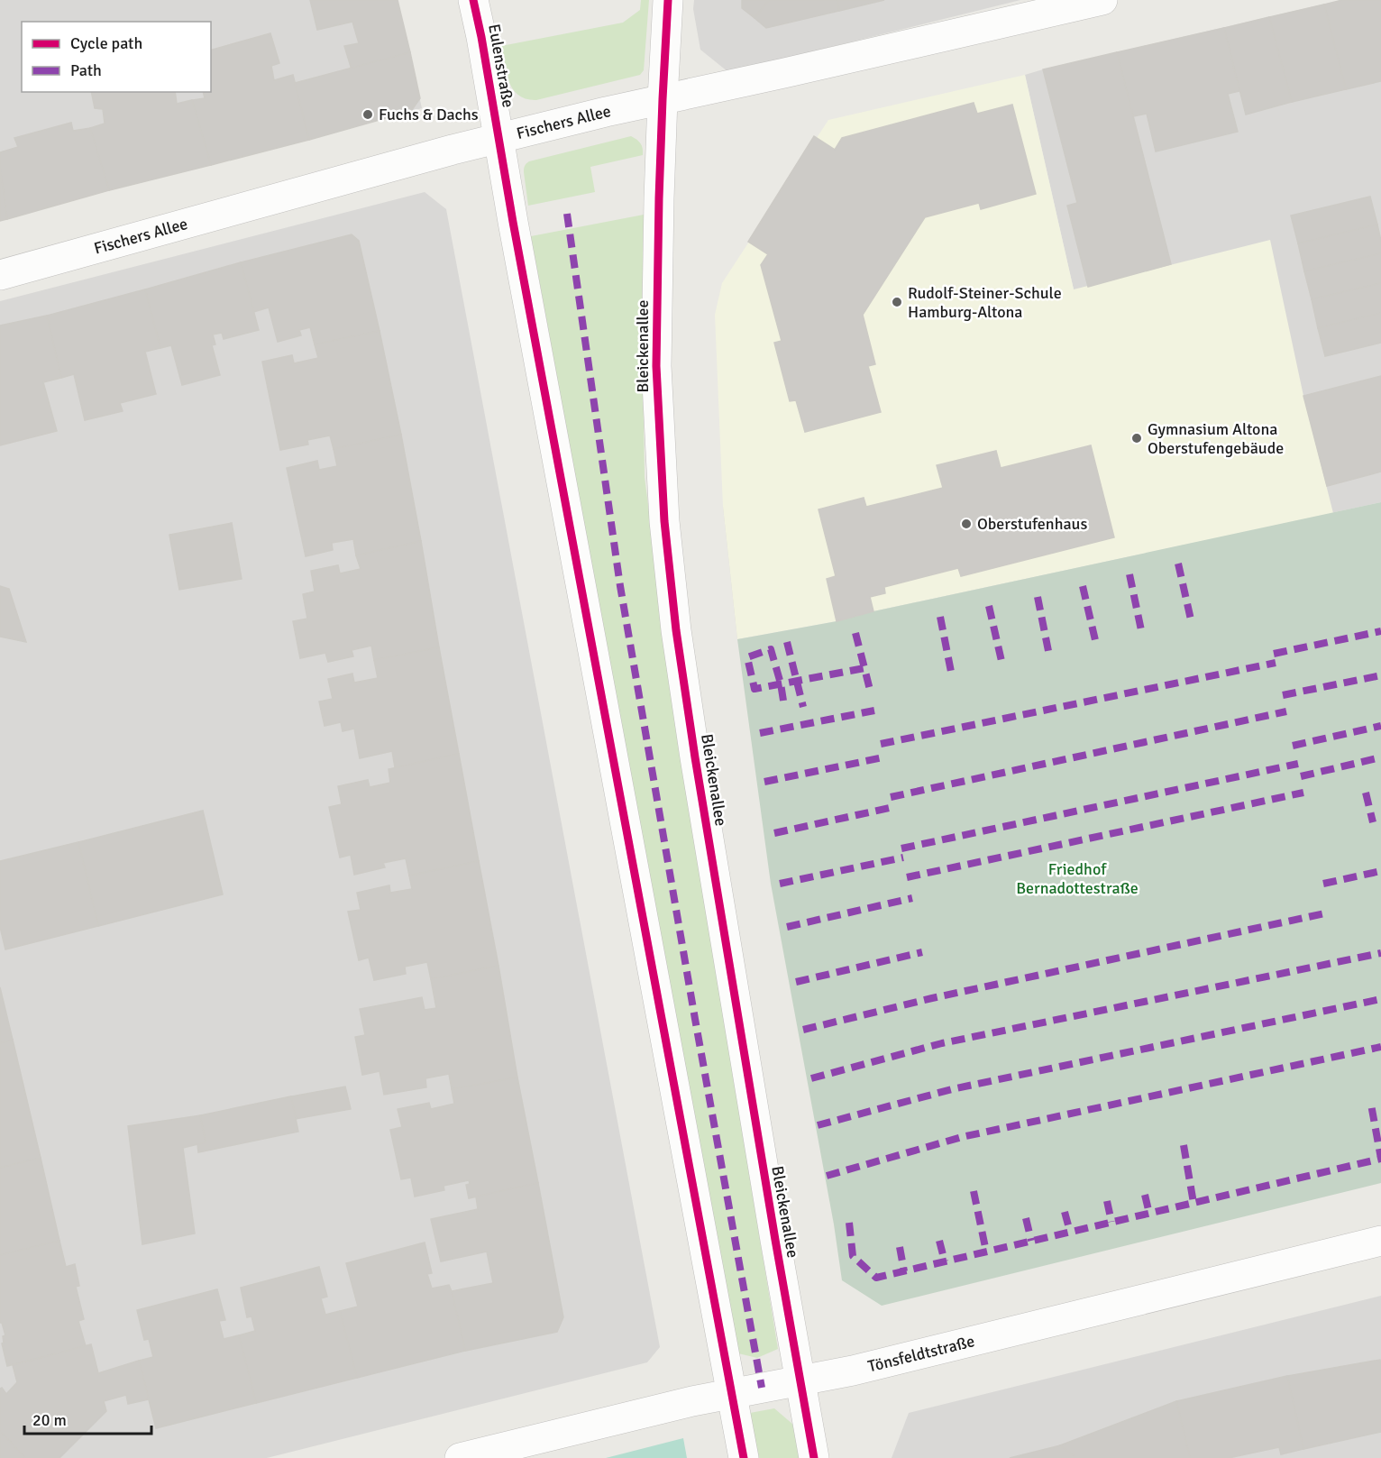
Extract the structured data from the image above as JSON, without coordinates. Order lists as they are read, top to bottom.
{
  "streets": {
    "street": [
      "Eulenstraße",
      "Fischers Allee",
      "Bleickenallee",
      "Tönsfeldtstraße"
    ]
  },
  "crossings": [
    ["Eulenstraße", "Fischers Allee"],
    ["Fischers Allee", "Bleickenallee"],
    ["Bleickenallee", "Tönsfeldtstraße"]
  ],
  "parks": ["Friedhof Bernadottestraße"],
  "places": [
    "Fuchs & Dachs",
    "Rudolf-Steiner-Schule Hamburg-Altona",
    "Gymnasium Altona Oberstufengebäude",
    "Oberstufenhaus"
  ],
  "legend": ["Cycle path", "Path"],
  "scale_bar": "20 m"
}
